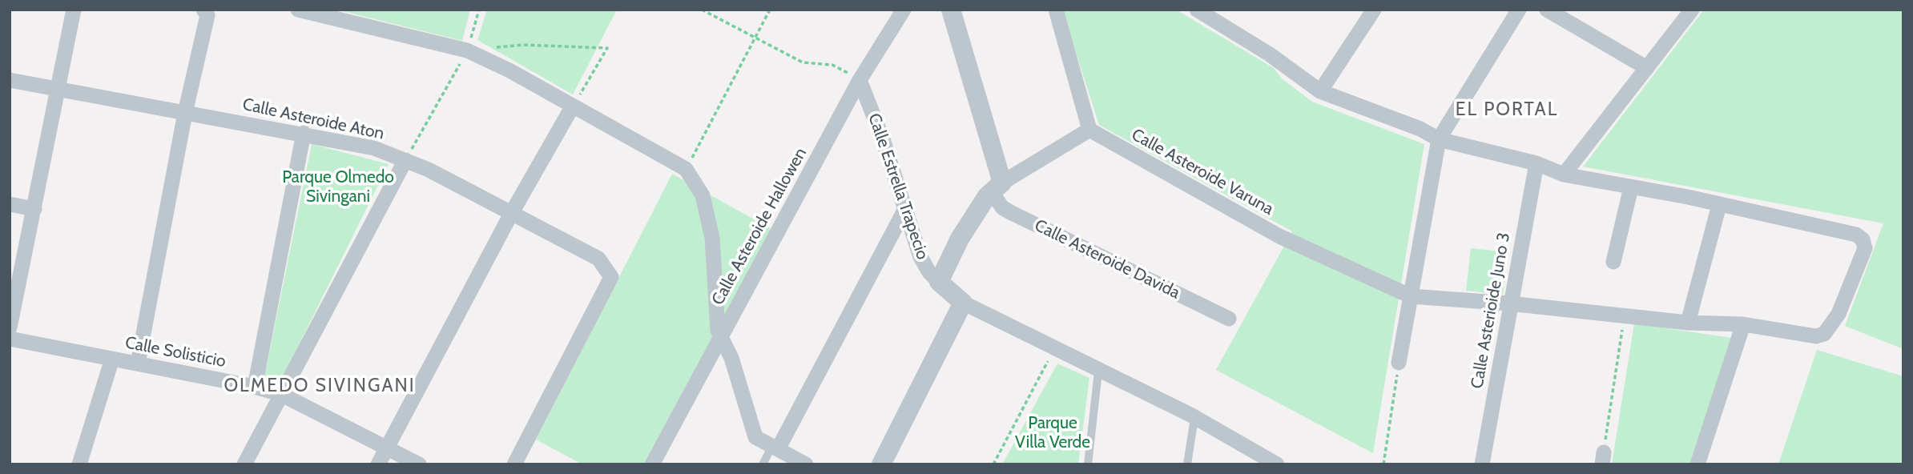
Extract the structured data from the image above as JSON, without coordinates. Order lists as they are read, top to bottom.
{
  "streets": {
    "street": [
      "Calle Asteroide Aton",
      "Calle Asteroide Varuna",
      "Calle Estrella Trapecio",
      "Calle Asteroide Hallowen",
      "Calle Asteroide Davida",
      "Calle Asterioide Juno 3",
      "Calle Solisticio"
    ]
  },
  "crossings": [
    ["Calle Estrella Trapecio", "Calle Asteroide Hallowen"]
  ],
  "districts": ["EL PORTAL", "OLMEDO SIVINGANI"],
  "parks": ["Parque Olmedo Sivingani", "Parque Villa Verde"]
}
